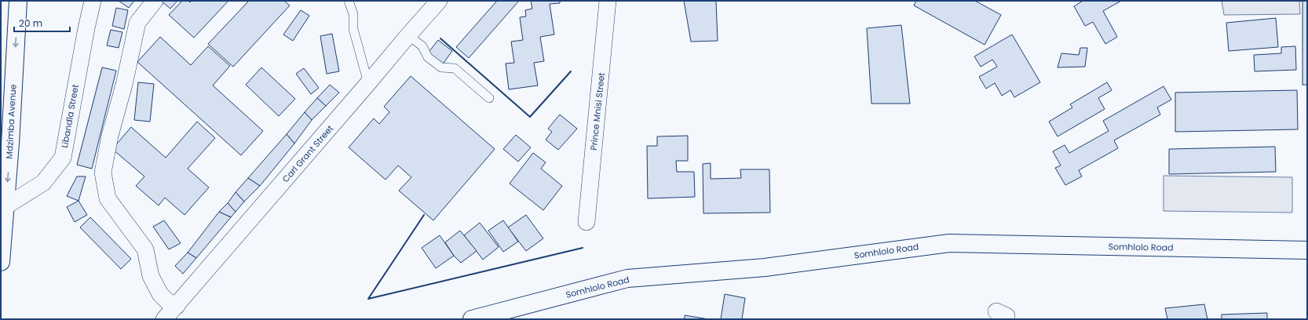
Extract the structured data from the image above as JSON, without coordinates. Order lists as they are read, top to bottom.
{
  "streets": {
    "main road": ["Mdzimba Avenue", "Somhlolo Road"],
    "street": ["Prince Mnisi Street", "Libandla Street", "Carl Grant Street"]
  },
  "crossings": [
    ["Libandla Street", "Mdzimba Avenue"]
  ],
  "one_way": ["Mdzimba Avenue"],
  "scale_bar": "20 m"
}
